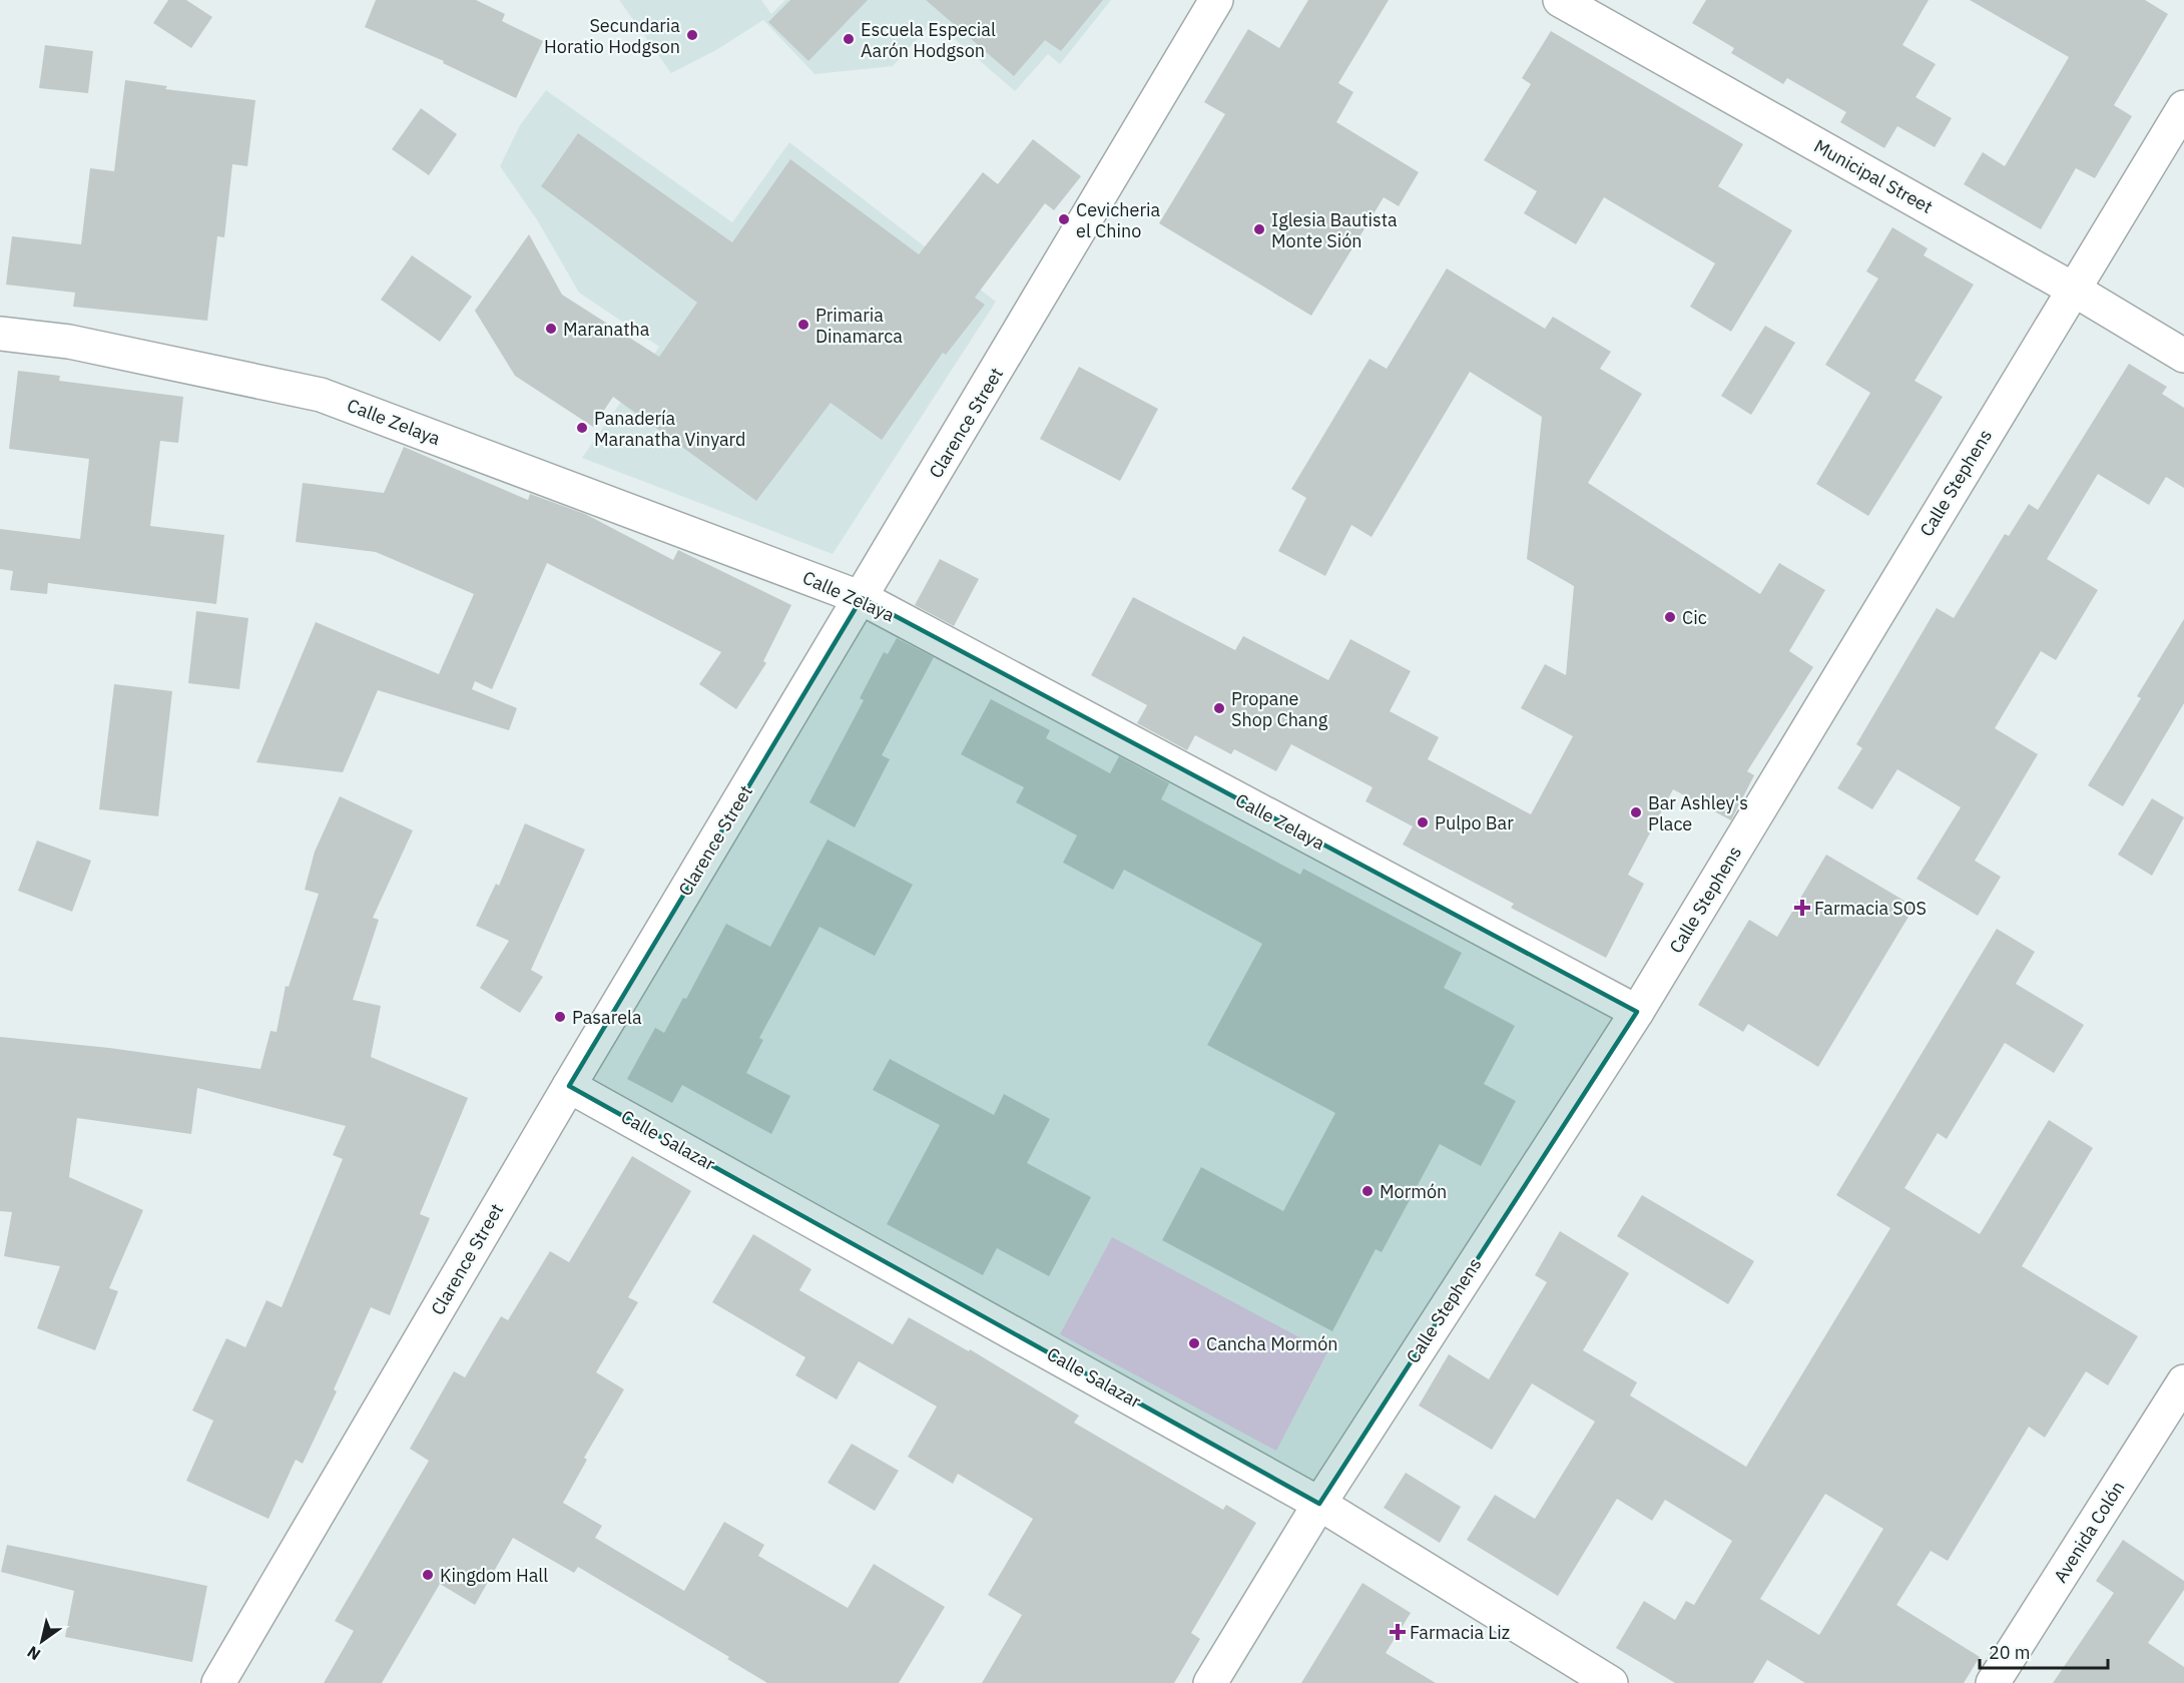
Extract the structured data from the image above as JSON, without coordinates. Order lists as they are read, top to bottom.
{
  "streets": {
    "street": [
      "Municipal Street",
      "Calle Zelaya",
      "Clarence Street",
      "Calle Stephens",
      "Calle Salazar",
      "Avenida Colón"
    ]
  },
  "crossings": [
    ["Municipal Street", "Calle Stephens"],
    ["Calle Zelaya", "Clarence Street"],
    ["Calle Zelaya", "Calle Stephens"],
    ["Clarence Street", "Calle Salazar"],
    ["Calle Stephens", "Calle Salazar"]
  ],
  "places": {
    "other": [
      "Secundaria Horatio Hodgson",
      "Escuela Especial Aarón Hodgson",
      "Cevicheria el Chino",
      "Iglesia Bautista Monte Sión",
      "Primaria Dinamarca",
      "Maranatha",
      "Panadería Maranatha Vinyard",
      "Cic",
      "Propane Shop Chang",
      "Bar Ashley's Place",
      "Pulpo Bar",
      "Pasarela",
      "Mormón",
      "Cancha Mormón",
      "Kingdom Hall"
    ],
    "health": ["Farmacia SOS", "Farmacia Liz"]
  },
  "scale_bar": "20 m",
  "north": "bottom left"
}
